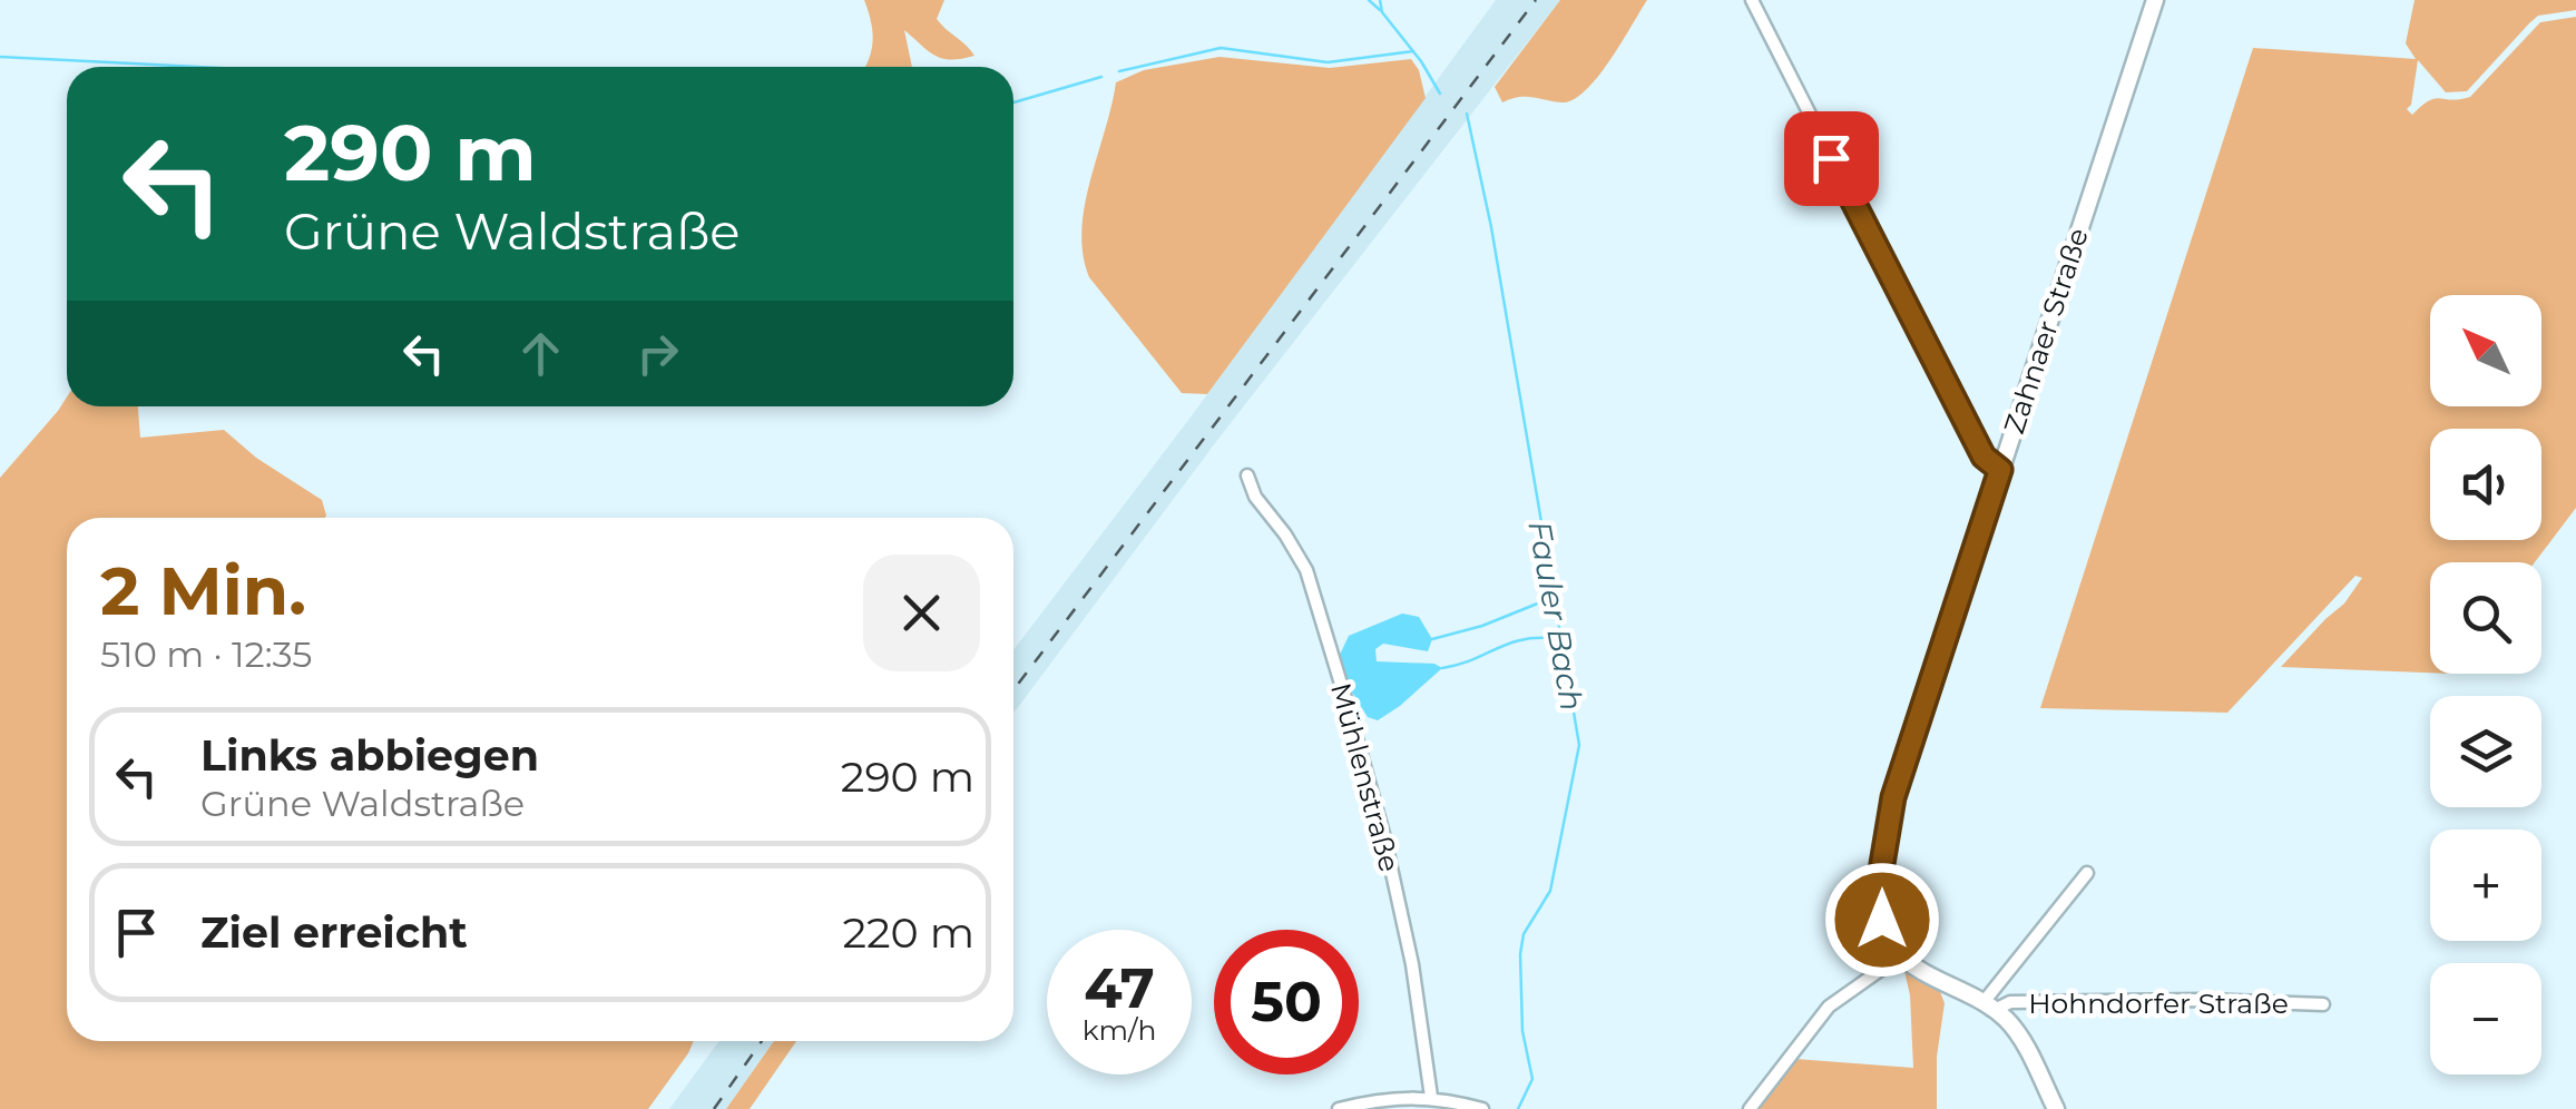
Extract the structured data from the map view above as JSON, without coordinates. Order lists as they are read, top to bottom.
{
  "streets": {
    "main road": ["Zahnaer Straße"],
    "street": ["Mühlenstraße", "Hohndorfer Straße"]
  },
  "water": ["Fauler Bach"],
  "north": "top left",
  "page": {
    "turn": ["290 m", "Grüne Waldstraße"],
    "map_buttons": ["+", "−"],
    "heading": ["2 Min.", "510 m · 12:35"],
    "list": [
      {
        "name": "Links abbiegen",
        "note": "Grüne Waldstraße",
        "value": "290 m"
      },
      {
        "name": "Ziel erreicht",
        "value": "220 m"
      }
    ],
    "speed": "47 km/h",
    "limit": "50"
  }
}
